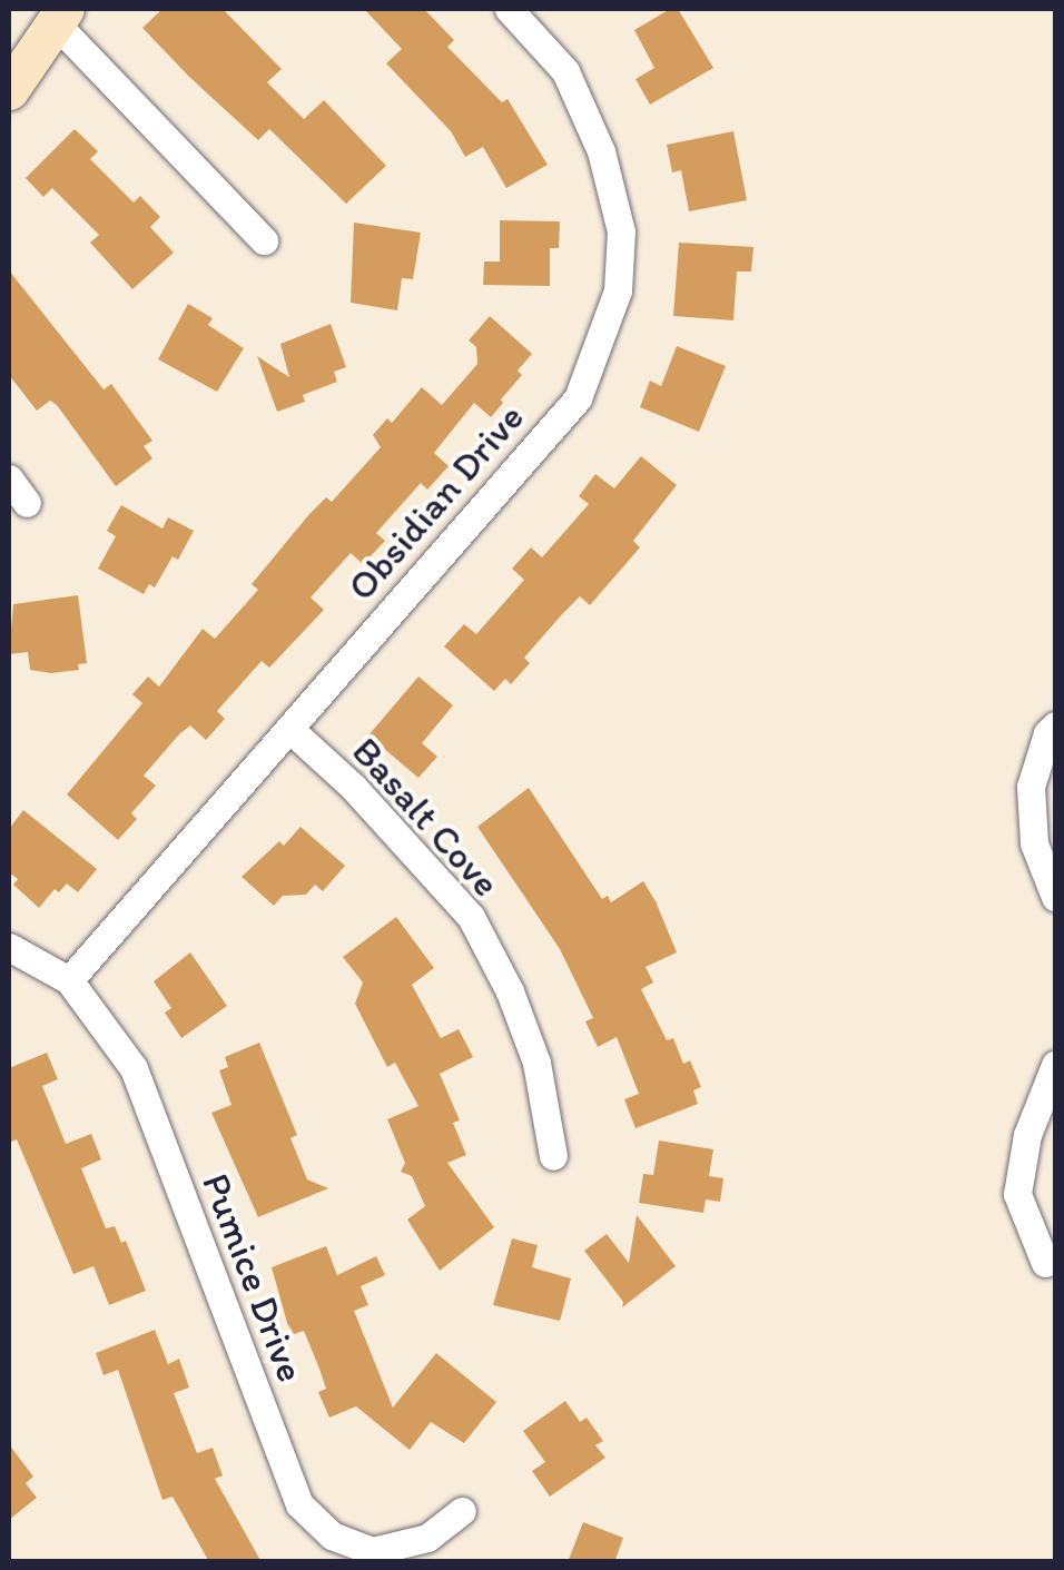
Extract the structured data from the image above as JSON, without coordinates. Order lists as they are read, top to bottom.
{
  "streets": {
    "street": ["Obsidian Drive", "Basalt Cove", "Pumice Drive"]
  },
  "crossings": [
    ["Obsidian Drive", "Basalt Cove"],
    ["Obsidian Drive", "Pumice Drive"]
  ]
}
